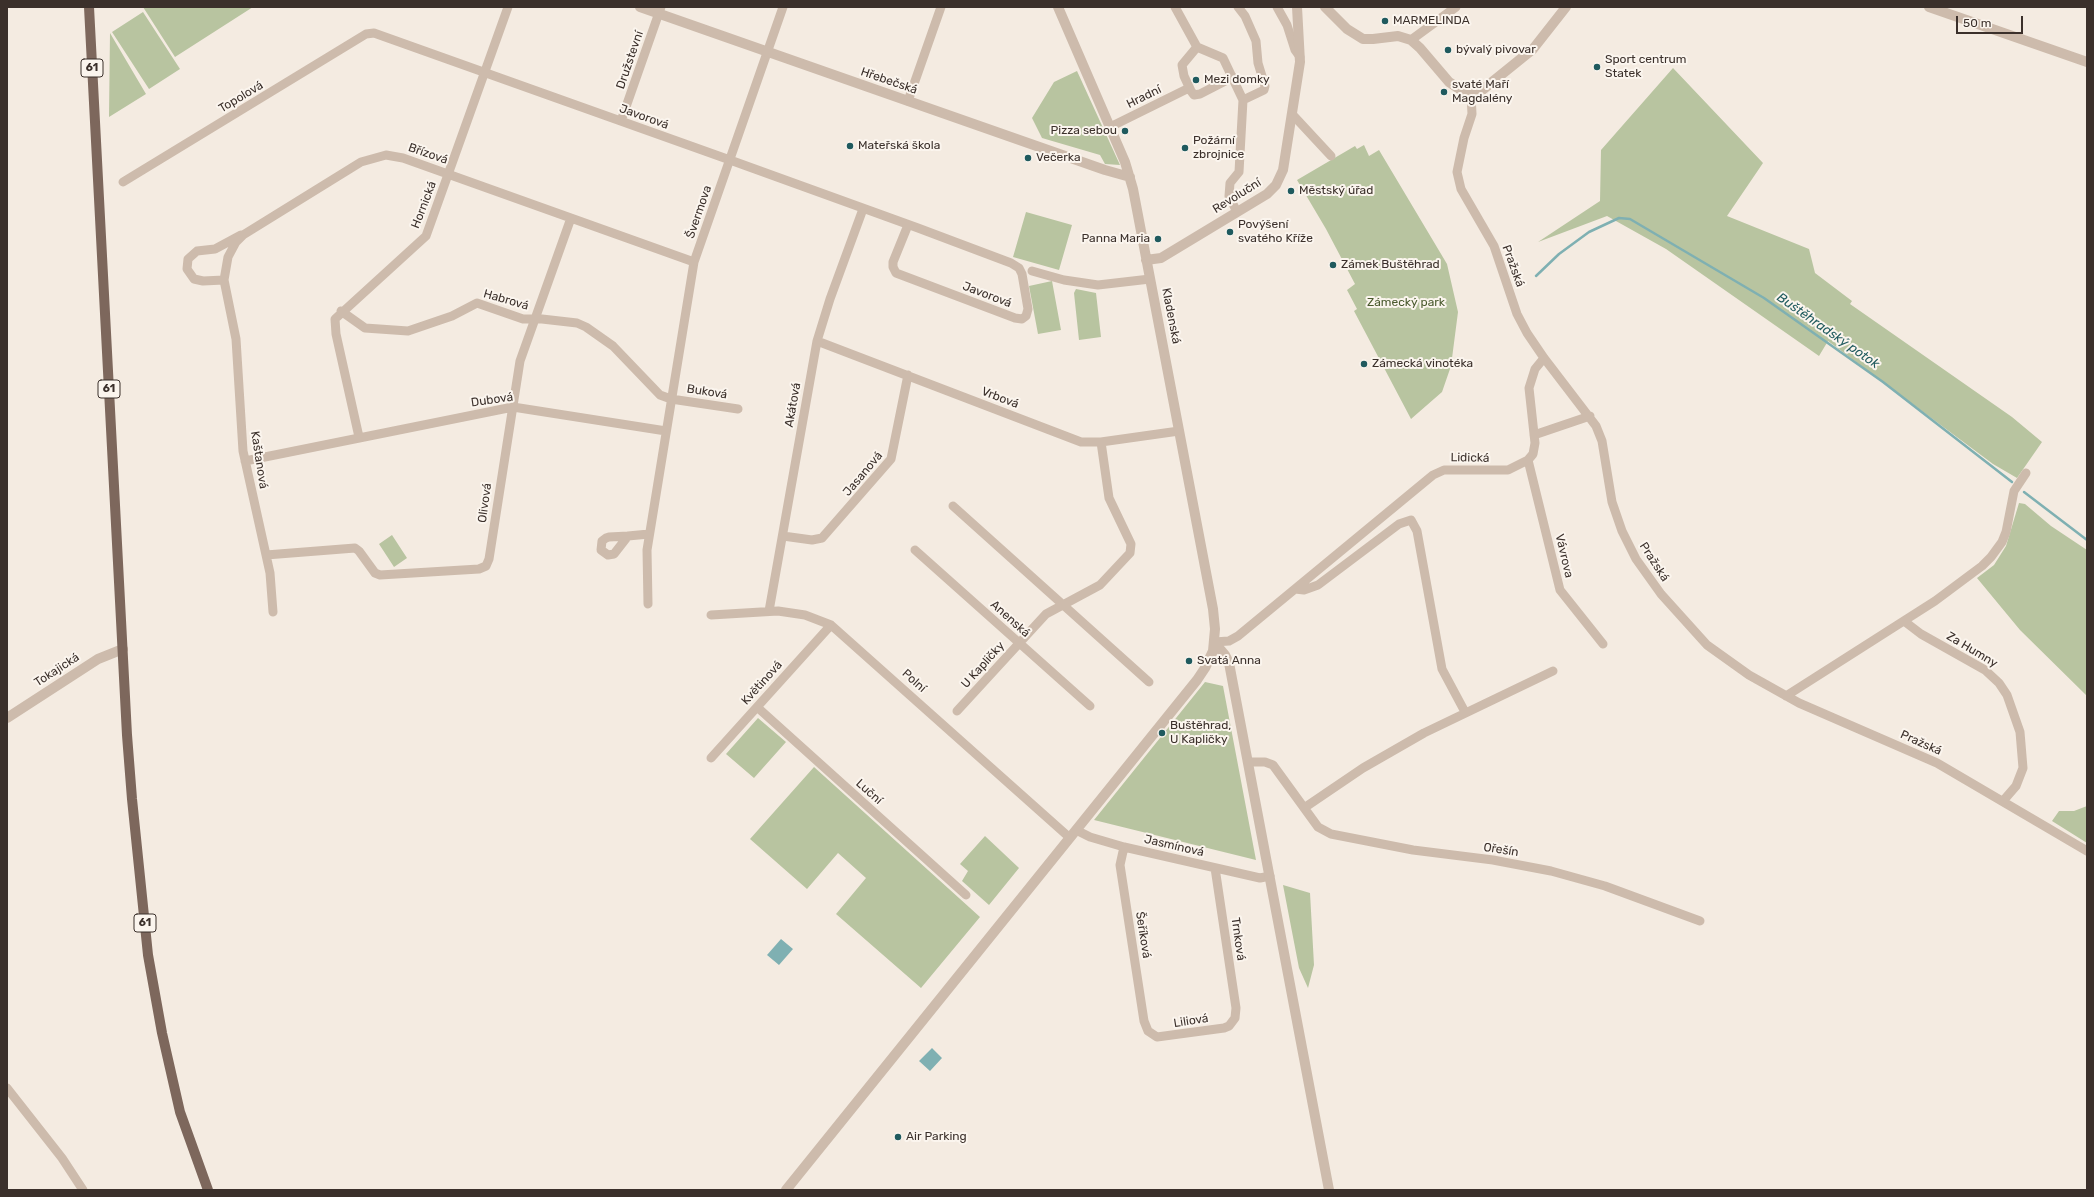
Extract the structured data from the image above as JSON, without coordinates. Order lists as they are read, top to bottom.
{
  "streets": {
    "main road": ["61"],
    "street": [
      "Družstevní",
      "Hřebečská",
      "Topolová",
      "Hradní",
      "Javorová",
      "Břízová",
      "Revoluční",
      "Hornická",
      "Švermova",
      "Pražská",
      "Habrová",
      "Kladenská",
      "Buková",
      "Vrbová",
      "Dubová",
      "Akátová",
      "Lidická",
      "Kaštanová",
      "Jasanová",
      "Olivová",
      "Vávrova",
      "Anenská",
      "Za Humny",
      "U Kapličky",
      "Tokajická",
      "Polní",
      "Květinová",
      "Luční",
      "Jasmínová",
      "Ořešín",
      "Šeříková",
      "Trnková",
      "Liliová"
    ]
  },
  "crossings": [
    ["Družstevní", "Hřebečská"],
    ["Družstevní", "Javorová"],
    ["61", "Tokajická"],
    ["Hřebečská", "Švermova"],
    ["Hřebečská", "Kladenská"],
    ["Topolová", "Javorová"],
    ["Hradní", "Kladenská"],
    ["Javorová", "Hornická"],
    ["Javorová", "Švermova"],
    ["Javorová", "Akátová"],
    ["Břízová", "Hornická"],
    ["Břízová", "Švermova"],
    ["Břízová", "Kaštanová"],
    ["Břízová", "Olivová"],
    ["Revoluční", "Kladenská"],
    ["Hornická", "Habrová"],
    ["Hornická", "Dubová"],
    ["Švermova", "Habrová"],
    ["Švermova", "Buková"],
    ["Švermova", "Dubová"],
    ["Pražská", "Za Humny"],
    ["Habrová", "Buková"],
    ["Habrová", "Olivová"],
    ["Kladenská", "Vrbová"],
    ["Kladenská", "Lidická"],
    ["Kladenská", "Polní"],
    ["Kladenská", "Jasmínová"],
    ["Vrbová", "Akátová"],
    ["Vrbová", "Jasanová"],
    ["Vrbová", "U Kapličky"],
    ["Dubová", "Kaštanová"],
    ["Dubová", "Olivová"],
    ["Akátová", "Jasanová"],
    ["Akátová", "Polní"],
    ["Lidická", "Vávrova"],
    ["Kaštanová", "Olivová"],
    ["Anenská", "U Kapličky"],
    ["Polní", "Květinová"],
    ["Polní", "Jasmínová"],
    ["Květinová", "Luční"],
    ["Jasmínová", "Šeříková"],
    ["Jasmínová", "Trnková"],
    ["Šeříková", "Liliová"],
    ["Trnková", "Liliová"]
  ],
  "water": ["Buštěhradský potok"],
  "parks": ["Zámecký park"],
  "places": [
    "MARMELINDA",
    "bývalý pivovar",
    "Sport centrum Statek",
    "Mezi domky",
    "svaté Maří Magdalény",
    "Pizza sebou",
    "Mateřská škola",
    "Požární zbrojnice",
    "Večerka",
    "Městský úřad",
    "Povýšení svatého Kříže",
    "Panna Maria",
    "Zámek Buštěhrad",
    "Zámecká vinotéka",
    "Svatá Anna",
    "Buštěhrad, U Kapličky",
    "Air Parking"
  ],
  "scale_bar": "50 m"
}
